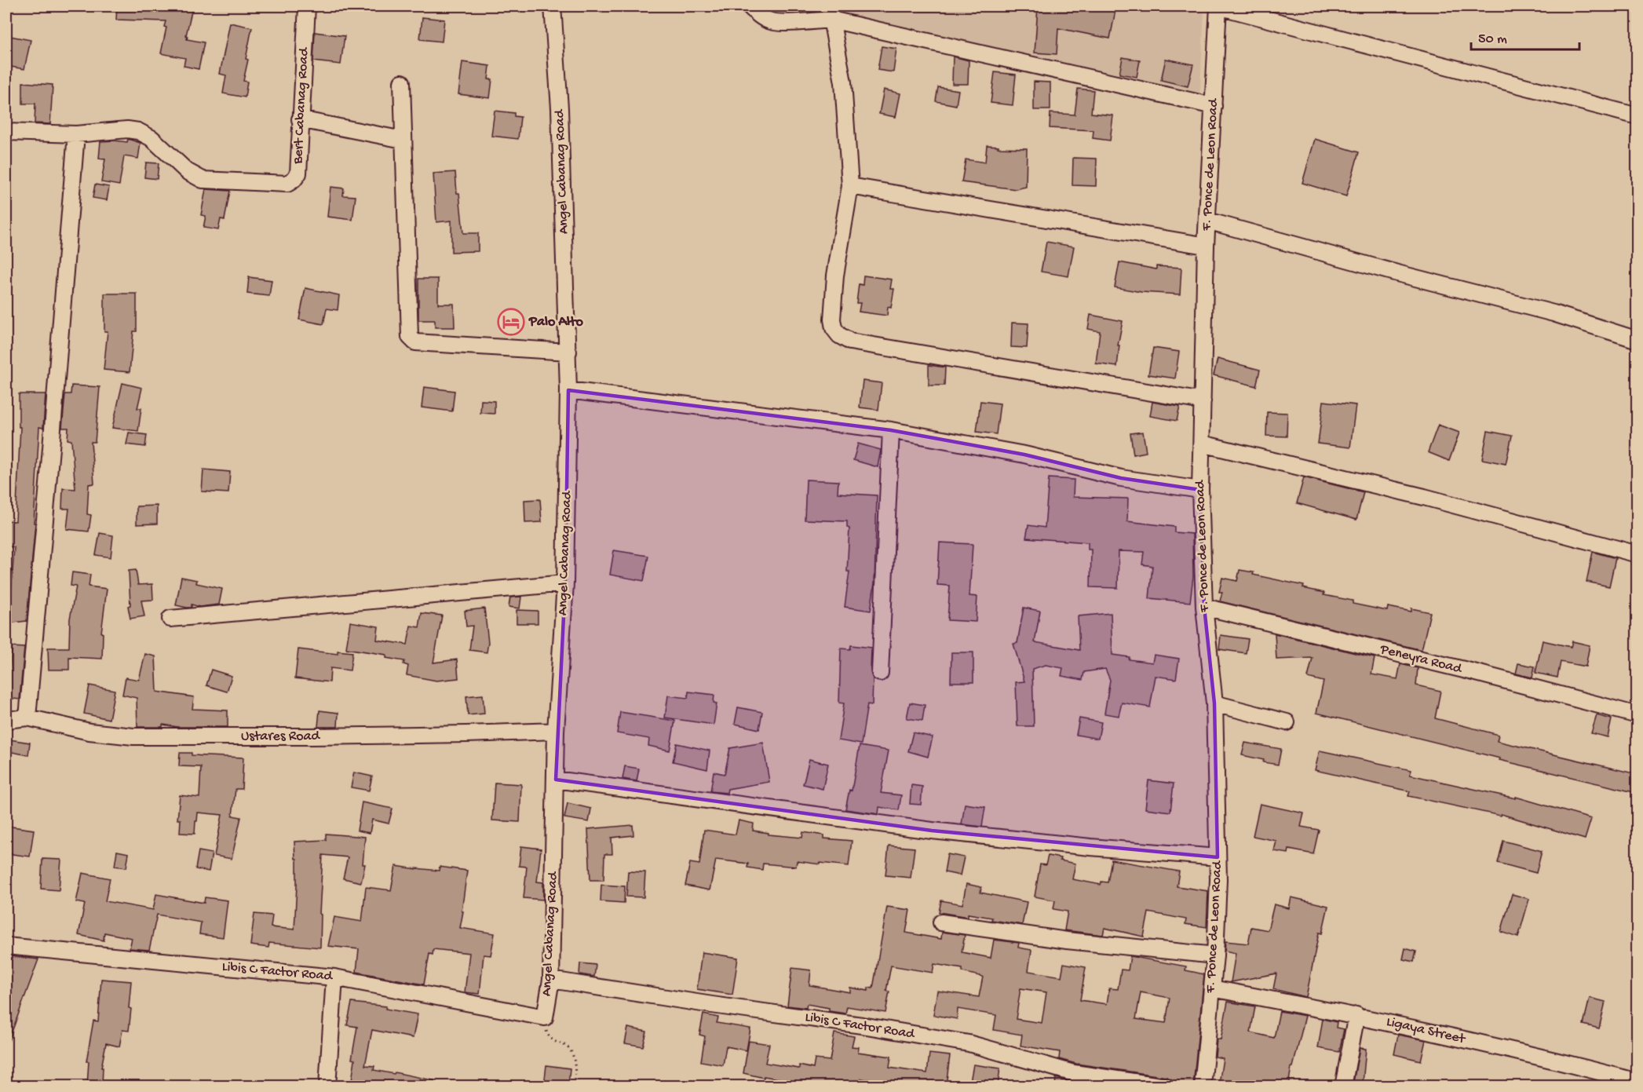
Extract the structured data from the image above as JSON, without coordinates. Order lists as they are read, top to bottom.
{
  "streets": {
    "street": [
      "Bert Cabanag Road",
      "F. Ponce de Leon Road",
      "Angel Cabanag Road",
      "Peneyra Road",
      "Ustares Road",
      "Libis C Factor Road",
      "Ligaya Street"
    ]
  },
  "crossings": [
    ["F. Ponce de Leon Road", "Peneyra Road"],
    ["F. Ponce de Leon Road", "Ligaya Street"],
    ["Angel Cabanag Road", "Ustares Road"],
    ["Angel Cabanag Road", "Libis C Factor Road"]
  ],
  "places": {
    "hotel": ["Palo Alto"]
  },
  "scale_bar": "50 m"
}
